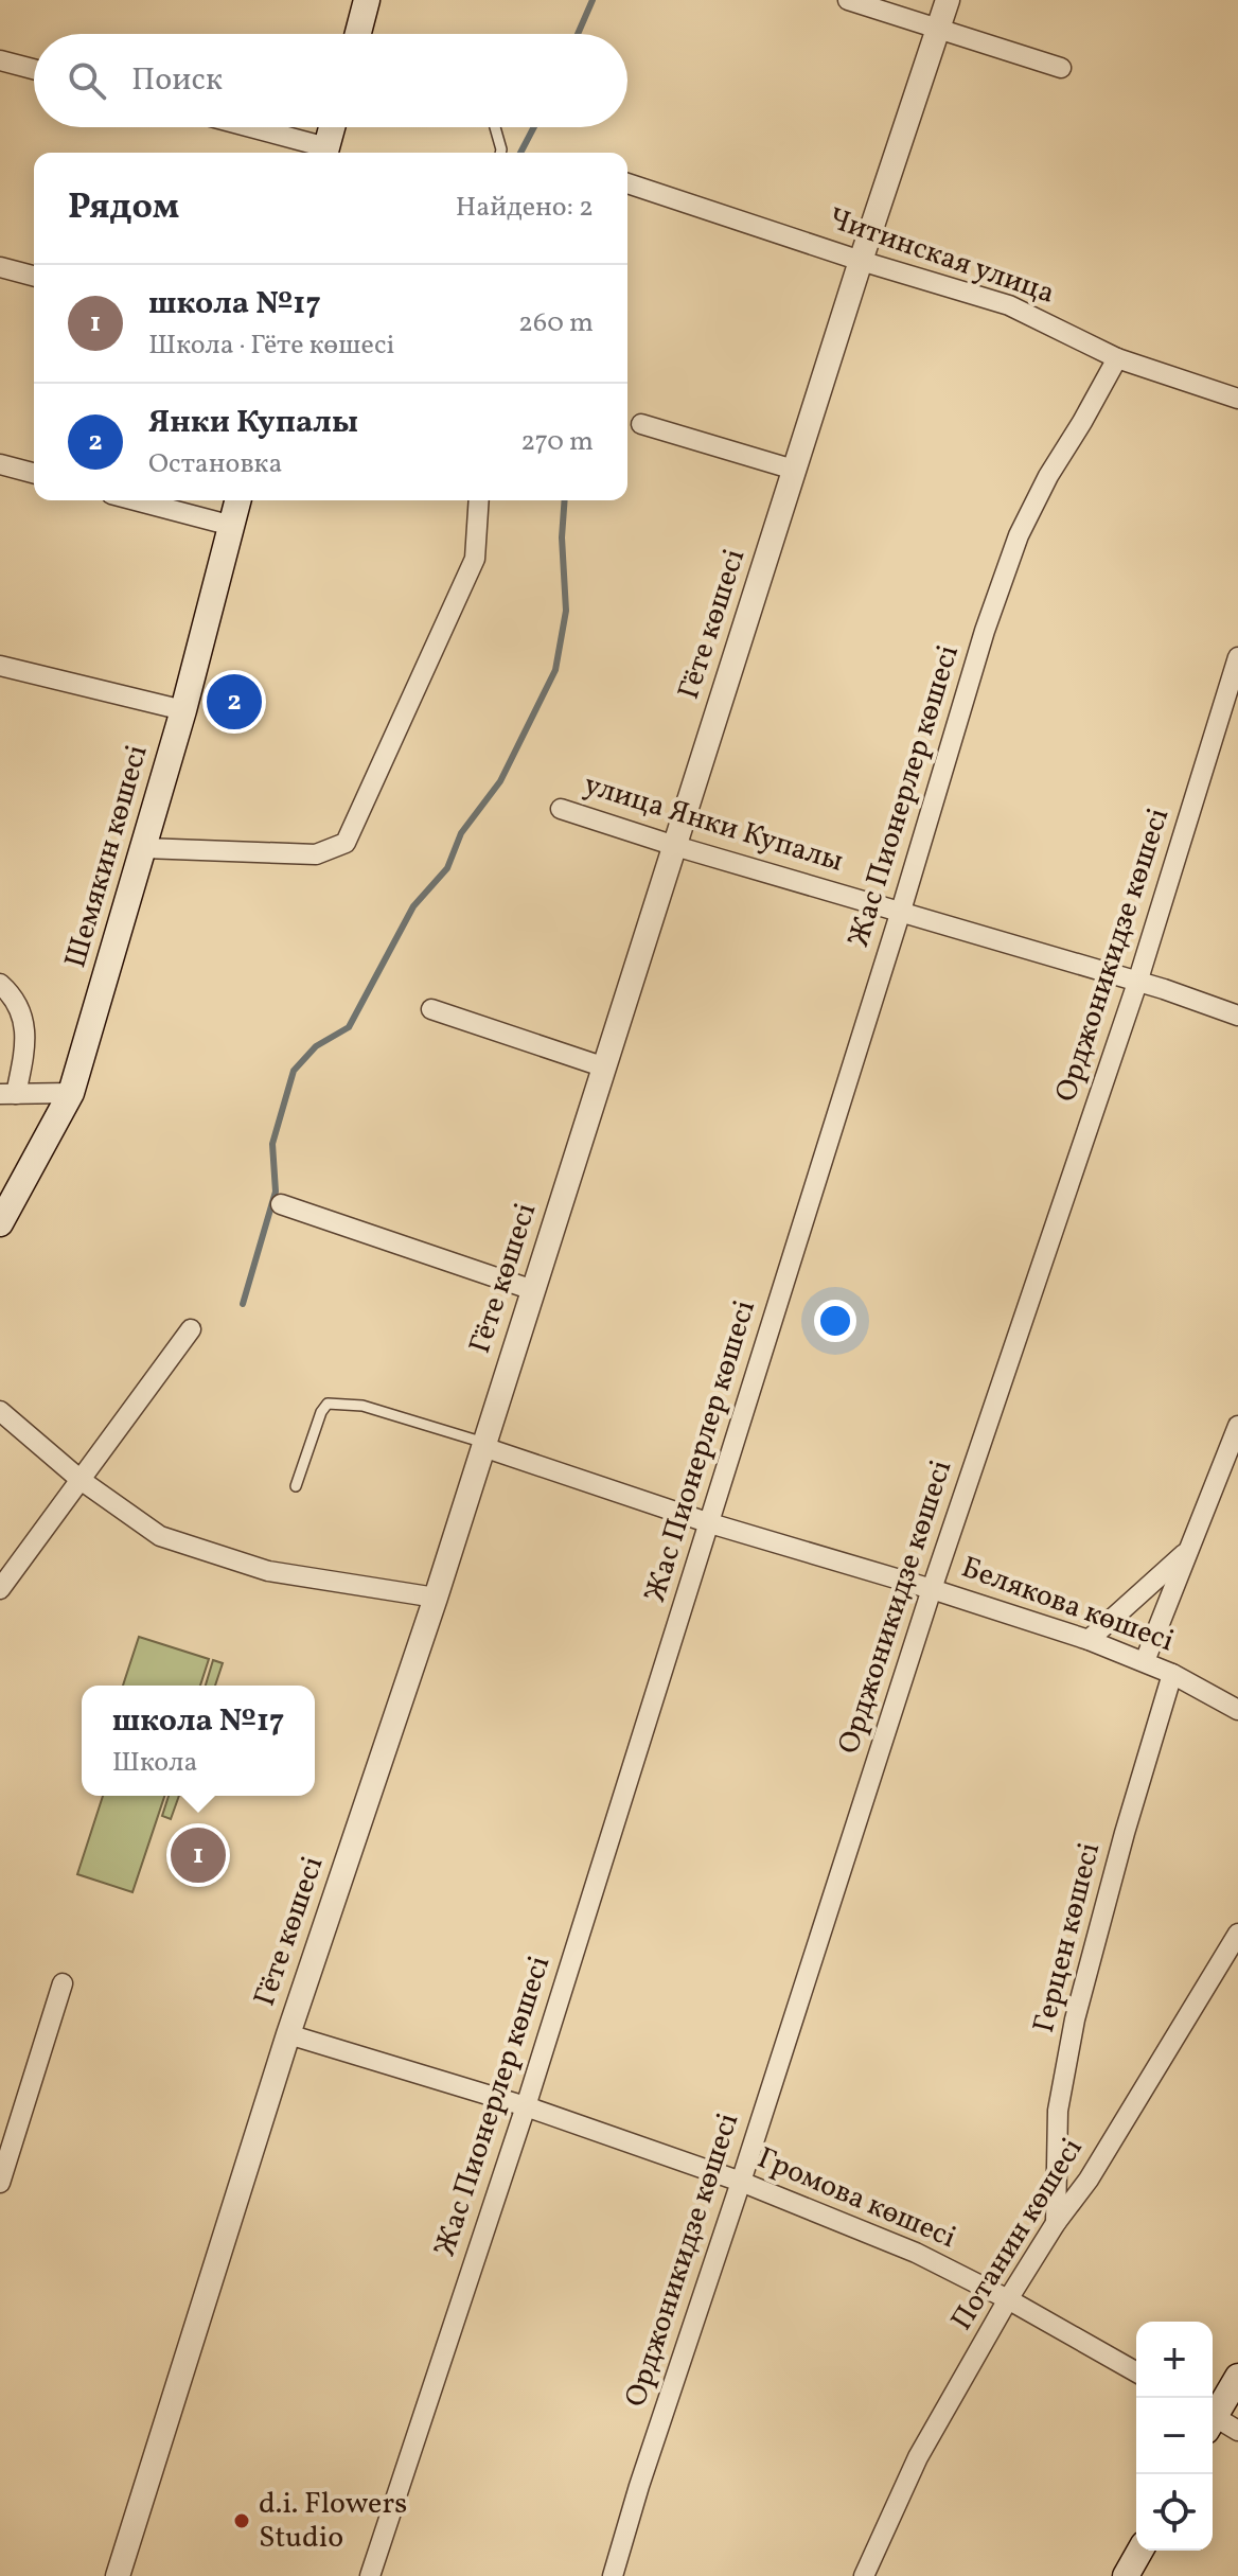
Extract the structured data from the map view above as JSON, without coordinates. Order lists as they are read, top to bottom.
{
  "streets": {
    "main road": ["Шемякин көшесі"],
    "street": [
      "Читинская улица",
      "Гёте көшесі",
      "Жас Пионерлер көшесі",
      "улица Янки Купалы",
      "Орджоникидзе көшесі",
      "Белякова көшесі",
      "Герцен көшесі",
      "Громова көшесі",
      "Потанин көшесі"
    ]
  },
  "crossings": [
    ["Читинская улица", "Гёте көшесі"],
    ["Читинская улица", "Жас Пионерлер көшесі"],
    ["Гёте көшесі", "улица Янки Купалы"],
    ["Гёте көшесі", "Белякова көшесі"],
    ["Гёте көшесі", "Громова көшесі"],
    ["Жас Пионерлер көшесі", "улица Янки Купалы"],
    ["Жас Пионерлер көшесі", "Белякова көшесі"],
    ["Жас Пионерлер көшесі", "Громова көшесі"],
    ["улица Янки Купалы", "Орджоникидзе көшесі"],
    ["Орджоникидзе көшесі", "Белякова көшесі"],
    ["Орджоникидзе көшесі", "Громова көшесі"],
    ["Белякова көшесі", "Герцен көшесі"],
    ["Герцен көшесі", "Потанин көшесі"],
    ["Громова көшесі", "Потанин көшесі"]
  ],
  "places": ["d.i. Flowers Studio"],
  "page": {
    "search": "Поиск",
    "heading": ["Рядом", "Найдено: 2"],
    "list": [
      {
        "mark": "1",
        "name": "школа №17",
        "note": "Школа · Гёте көшесі",
        "value": "260 m"
      },
      {
        "mark": "2",
        "name": "Янки Купалы",
        "note": "Остановка",
        "value": "270 m"
      }
    ],
    "pins": ["2", "1"],
    "popup": ["школа №17", "Школа"],
    "map_buttons": ["+", "−"]
  }
}
